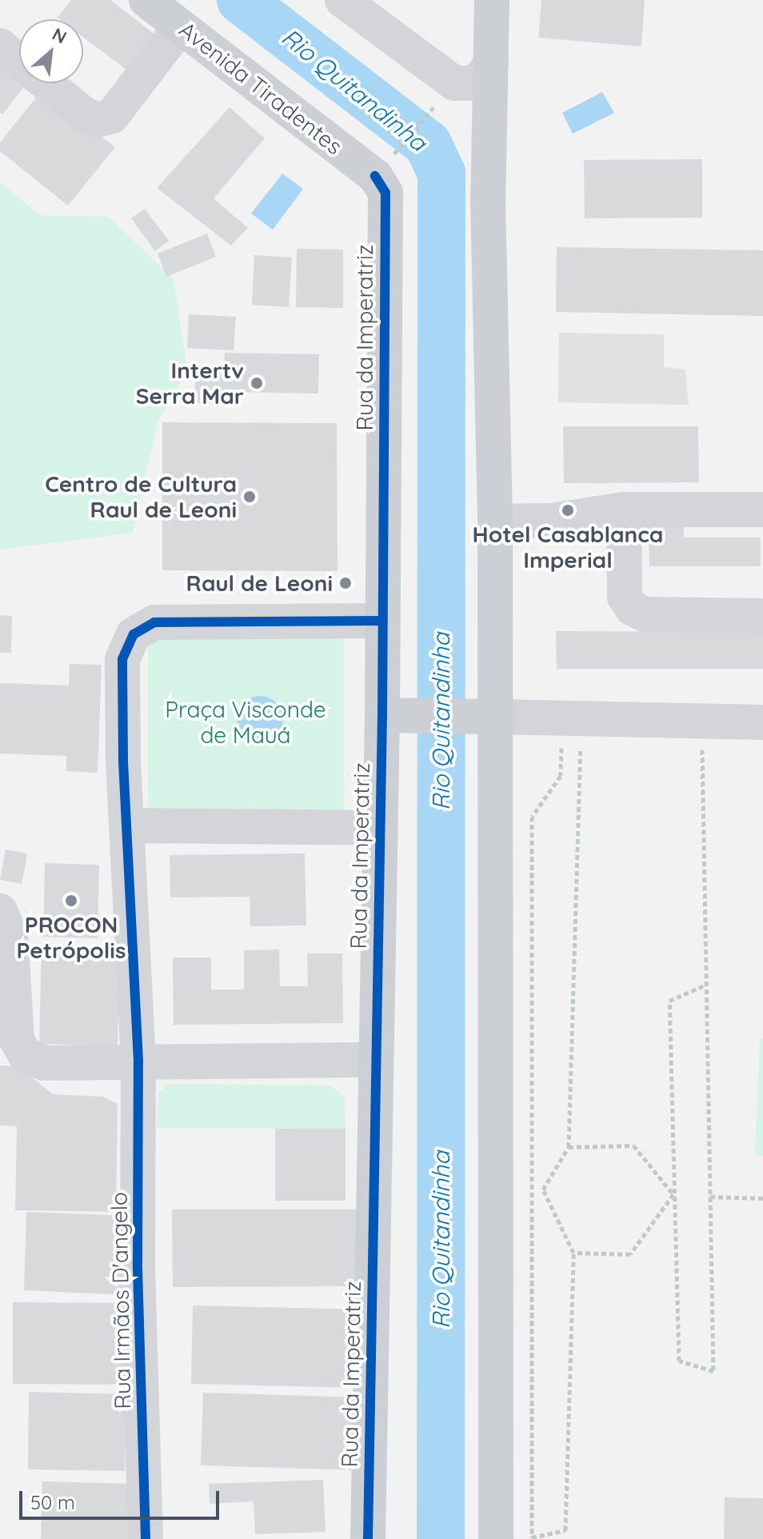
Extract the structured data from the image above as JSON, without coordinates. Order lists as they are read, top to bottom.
{
  "streets": {
    "main road": ["Avenida Tiradentes", "Rua da Imperatriz"],
    "street": ["Rua Irmãos D'angelo"]
  },
  "crossings": [
    ["Avenida Tiradentes", "Rua da Imperatriz"]
  ],
  "water": ["Rio Quitandinha"],
  "parks": ["Praça Visconde de Mauá"],
  "places": [
    "Intertv Serra Mar",
    "Centro de Cultura Raul de Leoni",
    "Hotel Casablanca Imperial",
    "Raul de Leoni",
    "PROCON Petrópolis"
  ],
  "scale_bar": "50 m",
  "north": "top right"
}
